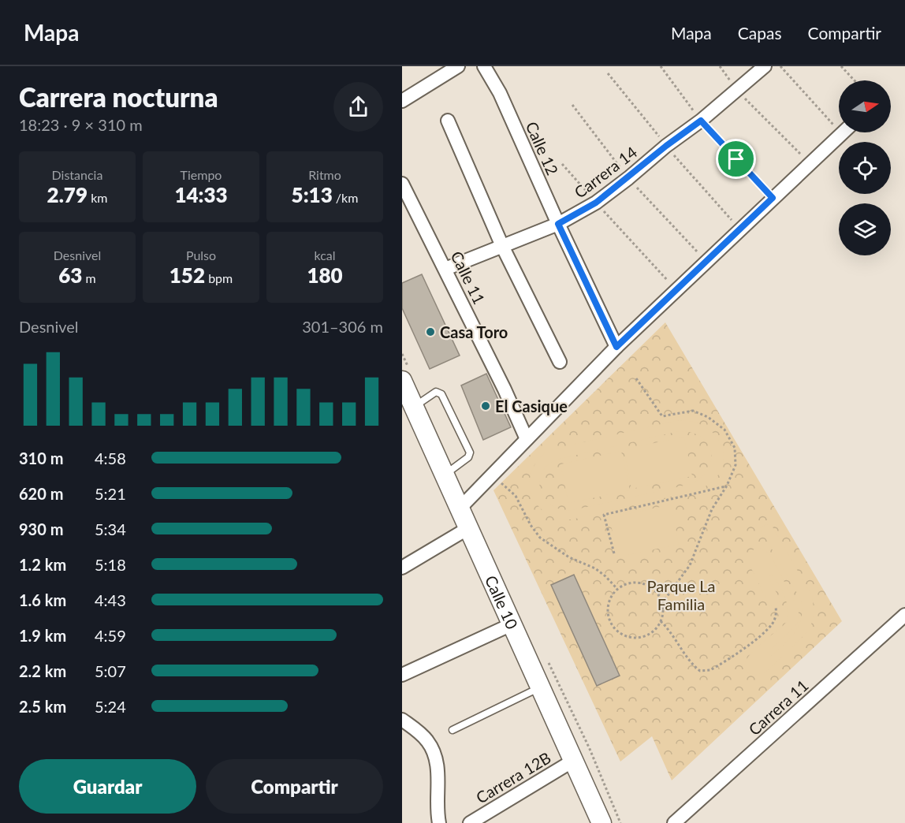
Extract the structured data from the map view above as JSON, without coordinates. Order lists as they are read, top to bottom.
{
  "streets": {
    "street": [
      "Calle 12",
      "Carrera 14",
      "Calle 11",
      "Calle 10",
      "Carrera 11",
      "Carrera 12B"
    ]
  },
  "crossings": [
    ["Calle 12", "Carrera 14"],
    ["Carrera 14", "Calle 11"],
    ["Calle 10", "Carrera 12B"]
  ],
  "parks": ["Parque La Familia"],
  "places": ["Casa Toro", "El Casique"],
  "north": "right",
  "page": {
    "header": "Mapa",
    "nav": ["Mapa", "Capas", "Compartir"],
    "heading": ["Carrera nocturna", "18:23 · 9 × 310 m"],
    "stats": [
      ["Distancia", "2.79 km"],
      ["Tiempo", "14:33"],
      ["Ritmo", "5:13 /km"],
      ["Desnivel", "63 m"],
      ["Pulso", "152 bpm"],
      ["kcal", "180"]
    ],
    "chart": ["Desnivel", "301–306 m"],
    "list": [
      {
        "name": "310 m",
        "note": "4:58"
      },
      {
        "name": "620 m",
        "note": "5:21"
      },
      {
        "name": "930 m",
        "note": "5:34"
      },
      {
        "name": "1.2 km",
        "note": "5:18"
      },
      {
        "name": "1.6 km",
        "note": "4:43"
      },
      {
        "name": "1.9 km",
        "note": "4:59"
      },
      {
        "name": "2.2 km",
        "note": "5:07"
      },
      {
        "name": "2.5 km",
        "note": "5:24"
      }
    ],
    "buttons": ["Guardar", "Compartir"]
  }
}
